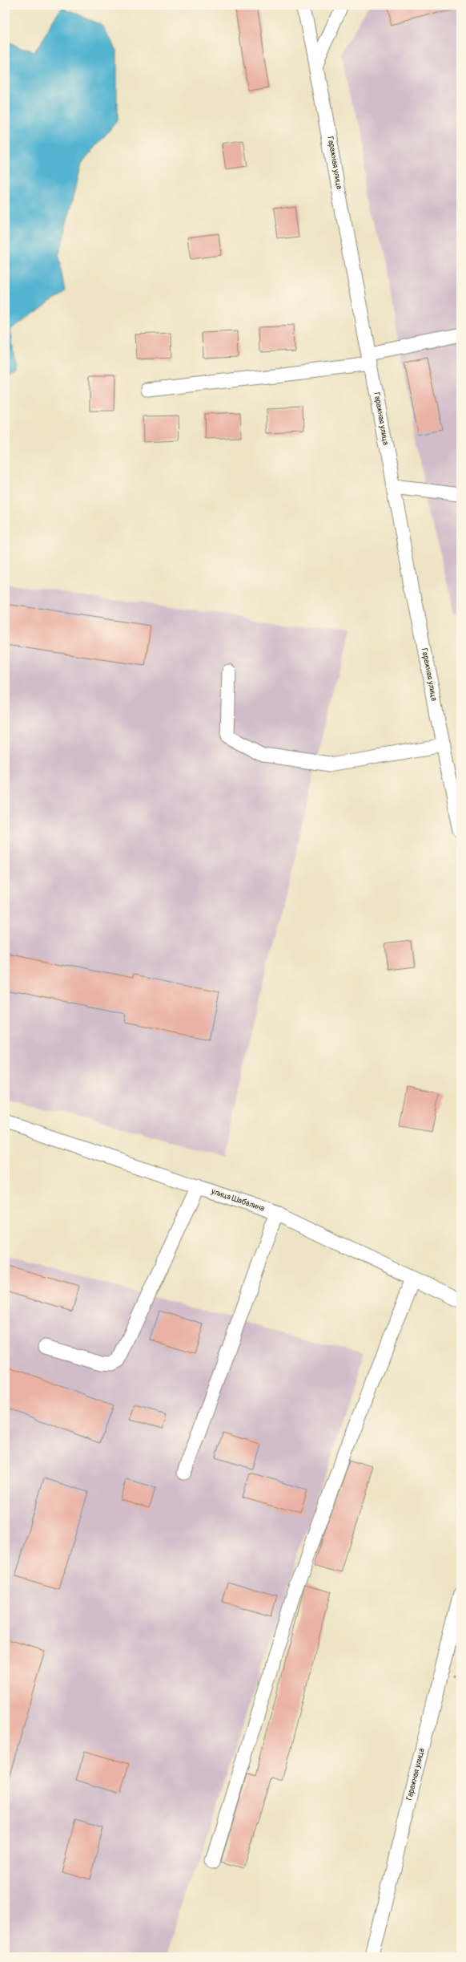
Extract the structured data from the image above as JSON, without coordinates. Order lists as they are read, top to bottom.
{
  "streets": {
    "street": ["Гаражная улица", "улица Шабалина"]
  }
}
